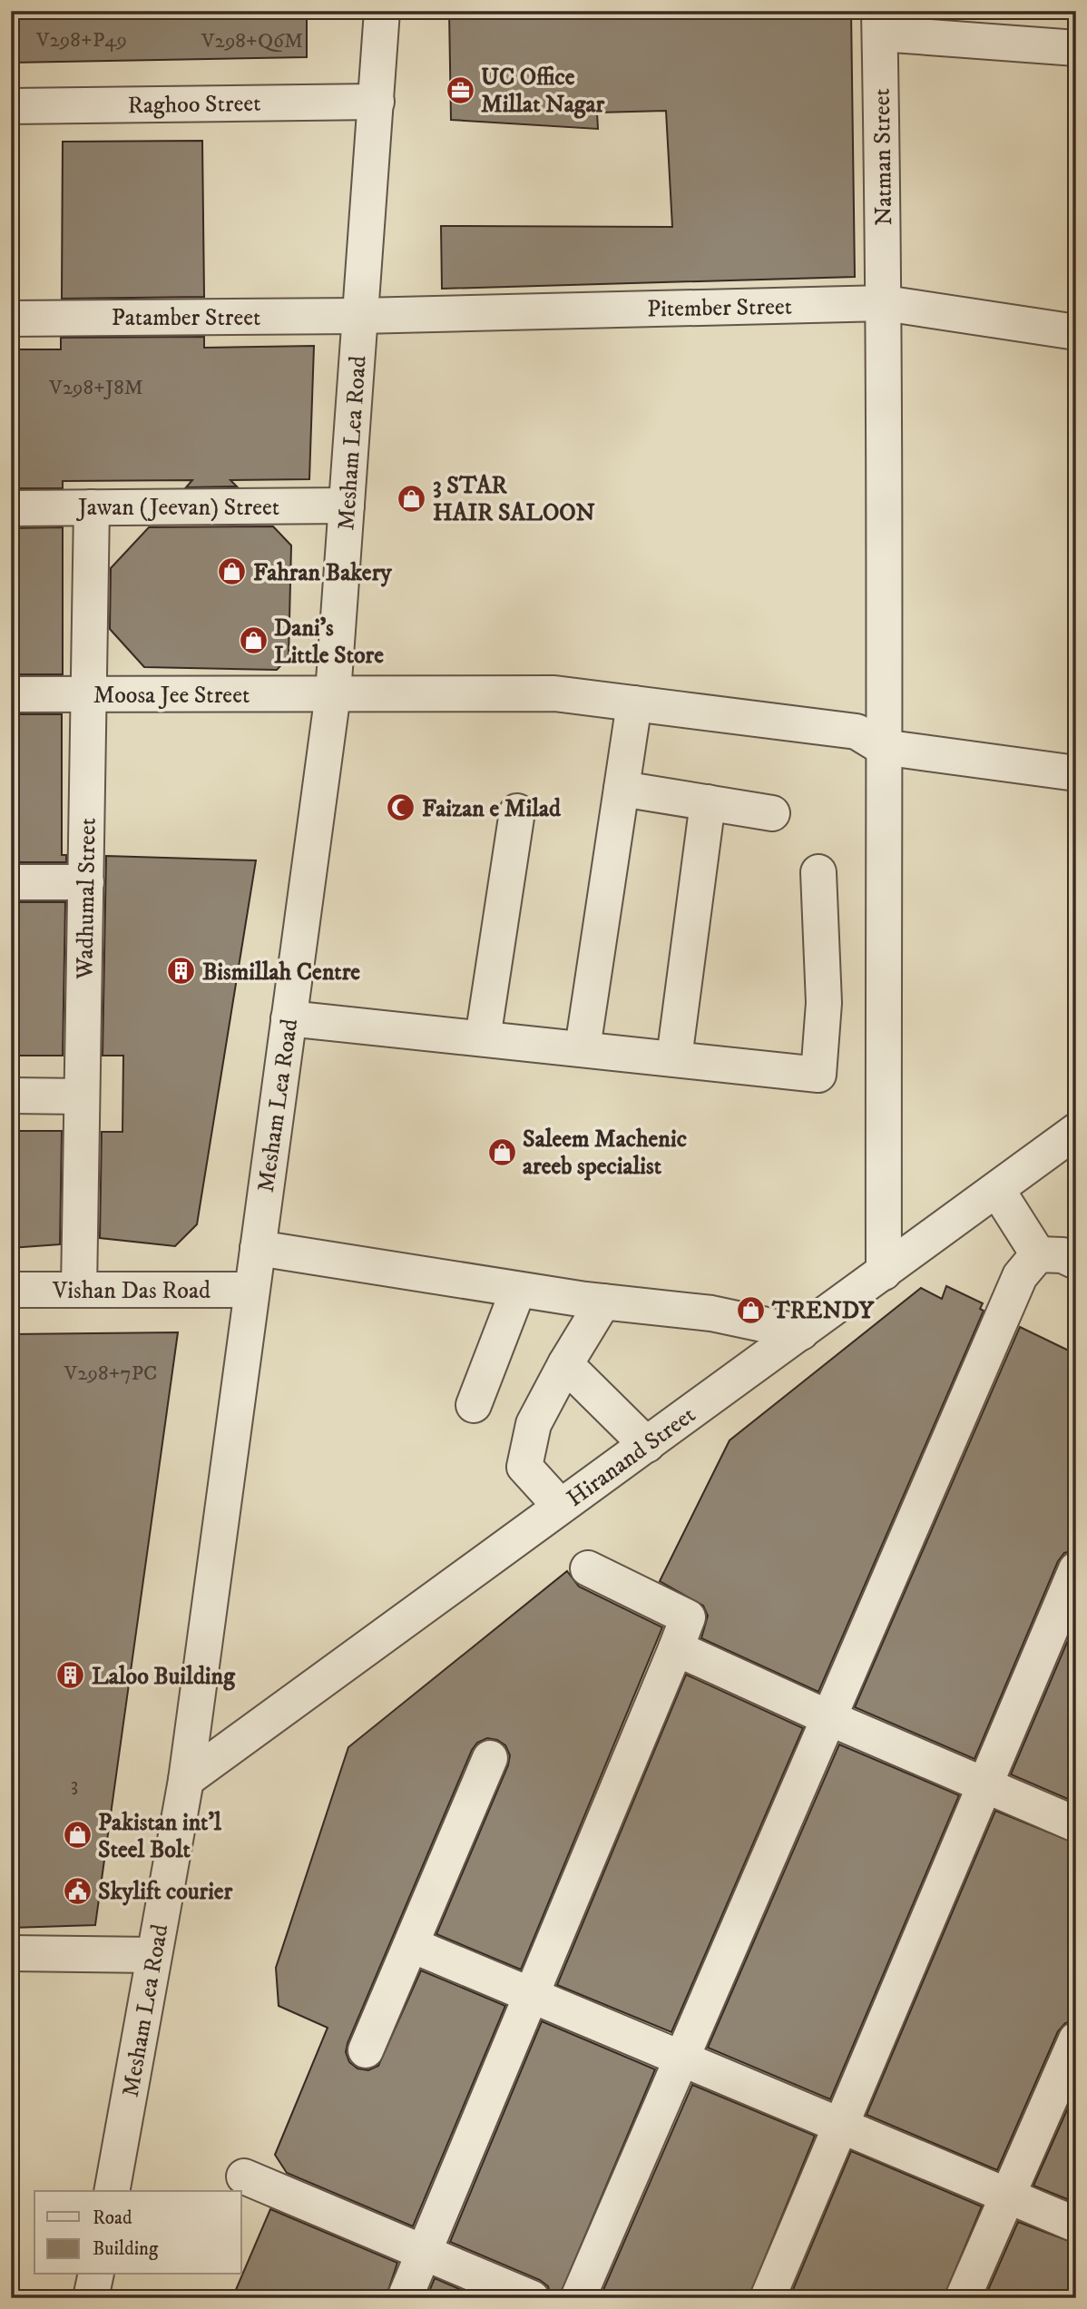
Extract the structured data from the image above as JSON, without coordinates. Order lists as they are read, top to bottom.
{
  "streets": {
    "street": [
      "Raghoo Street",
      "Natman Street",
      "Pitember Street",
      "Patamber Street",
      "Mesham Lea Road",
      "Jawan (Jeevan) Street",
      "Moosa Jee Street",
      "Wadhumal Street",
      "Vishan Das Road",
      "Hiranand Street"
    ]
  },
  "crossings": [
    ["Raghoo Street", "Mesham Lea Road"],
    ["Natman Street", "Pitember Street"],
    ["Natman Street", "Moosa Jee Street"],
    ["Natman Street", "Hiranand Street"],
    ["Pitember Street", "Patamber Street"],
    ["Pitember Street", "Mesham Lea Road"],
    ["Patamber Street", "Mesham Lea Road"],
    ["Mesham Lea Road", "Jawan (Jeevan) Street"],
    ["Mesham Lea Road", "Moosa Jee Street"],
    ["Mesham Lea Road", "Vishan Das Road"],
    ["Mesham Lea Road", "Hiranand Street"],
    ["Jawan (Jeevan) Street", "Wadhumal Street"],
    ["Moosa Jee Street", "Wadhumal Street"],
    ["Wadhumal Street", "Vishan Das Road"]
  ],
  "places": {
    "office": ["UC Office Millat Nagar"],
    "shop": [
      "3 STAR HAIR SALOON",
      "Fahran Bakery",
      "Dani's Little Store",
      "Saleem Machenic areeb specialist",
      "TRENDY",
      "Pakistan int'l Steel Bolt"
    ],
    "mosque": ["Faizan e Milad"],
    "building": ["Bismillah Centre", "Laloo Building"],
    "public building": ["Skylift courier"]
  },
  "house_numbers": [
    "V298+P49",
    "V298+Q6M",
    "V298+J8M",
    "V298+7PC",
    "3"
  ],
  "legend": ["Road", "Building"]
}
